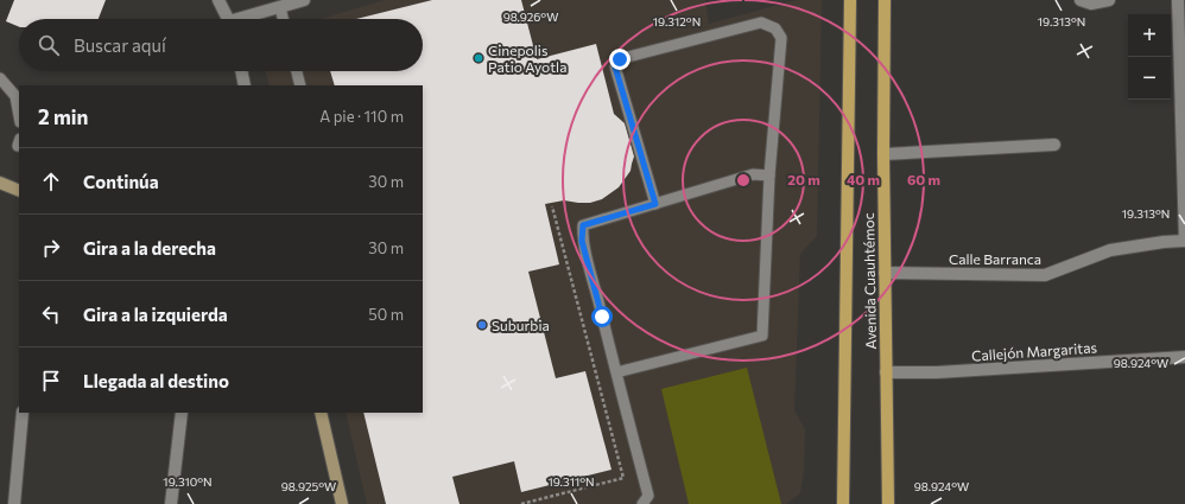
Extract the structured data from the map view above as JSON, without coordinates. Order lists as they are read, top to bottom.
{
  "streets": {
    "main road": ["Avenida Cuauhtémoc"],
    "street": ["Calle Barranca", "Callejón Margaritas"]
  },
  "crossings": [
    ["Calle Barranca", "Avenida Cuauhtémoc"],
    ["Avenida Cuauhtémoc", "Callejón Margaritas"]
  ],
  "places": ["Cinepolis Patio Ayotla", "Suburbia"],
  "page": {
    "map_buttons": ["+", "−"],
    "search": "Buscar aquí",
    "heading": ["2 min", "A pie · 110 m"],
    "list": [
      ["Continúa", "30 m"],
      ["Gira a la derecha", "30 m"],
      ["Gira a la izquierda", "50 m"],
      "Llegada al destino"
    ]
  },
  "coordinates": [
    "98.926°W",
    "19.312°N",
    "19.313°N",
    "98.924°W",
    "19.310°N",
    "19.311°N",
    "98.925°W"
  ],
  "rings": ["20 m", "40 m", "60 m"]
}
